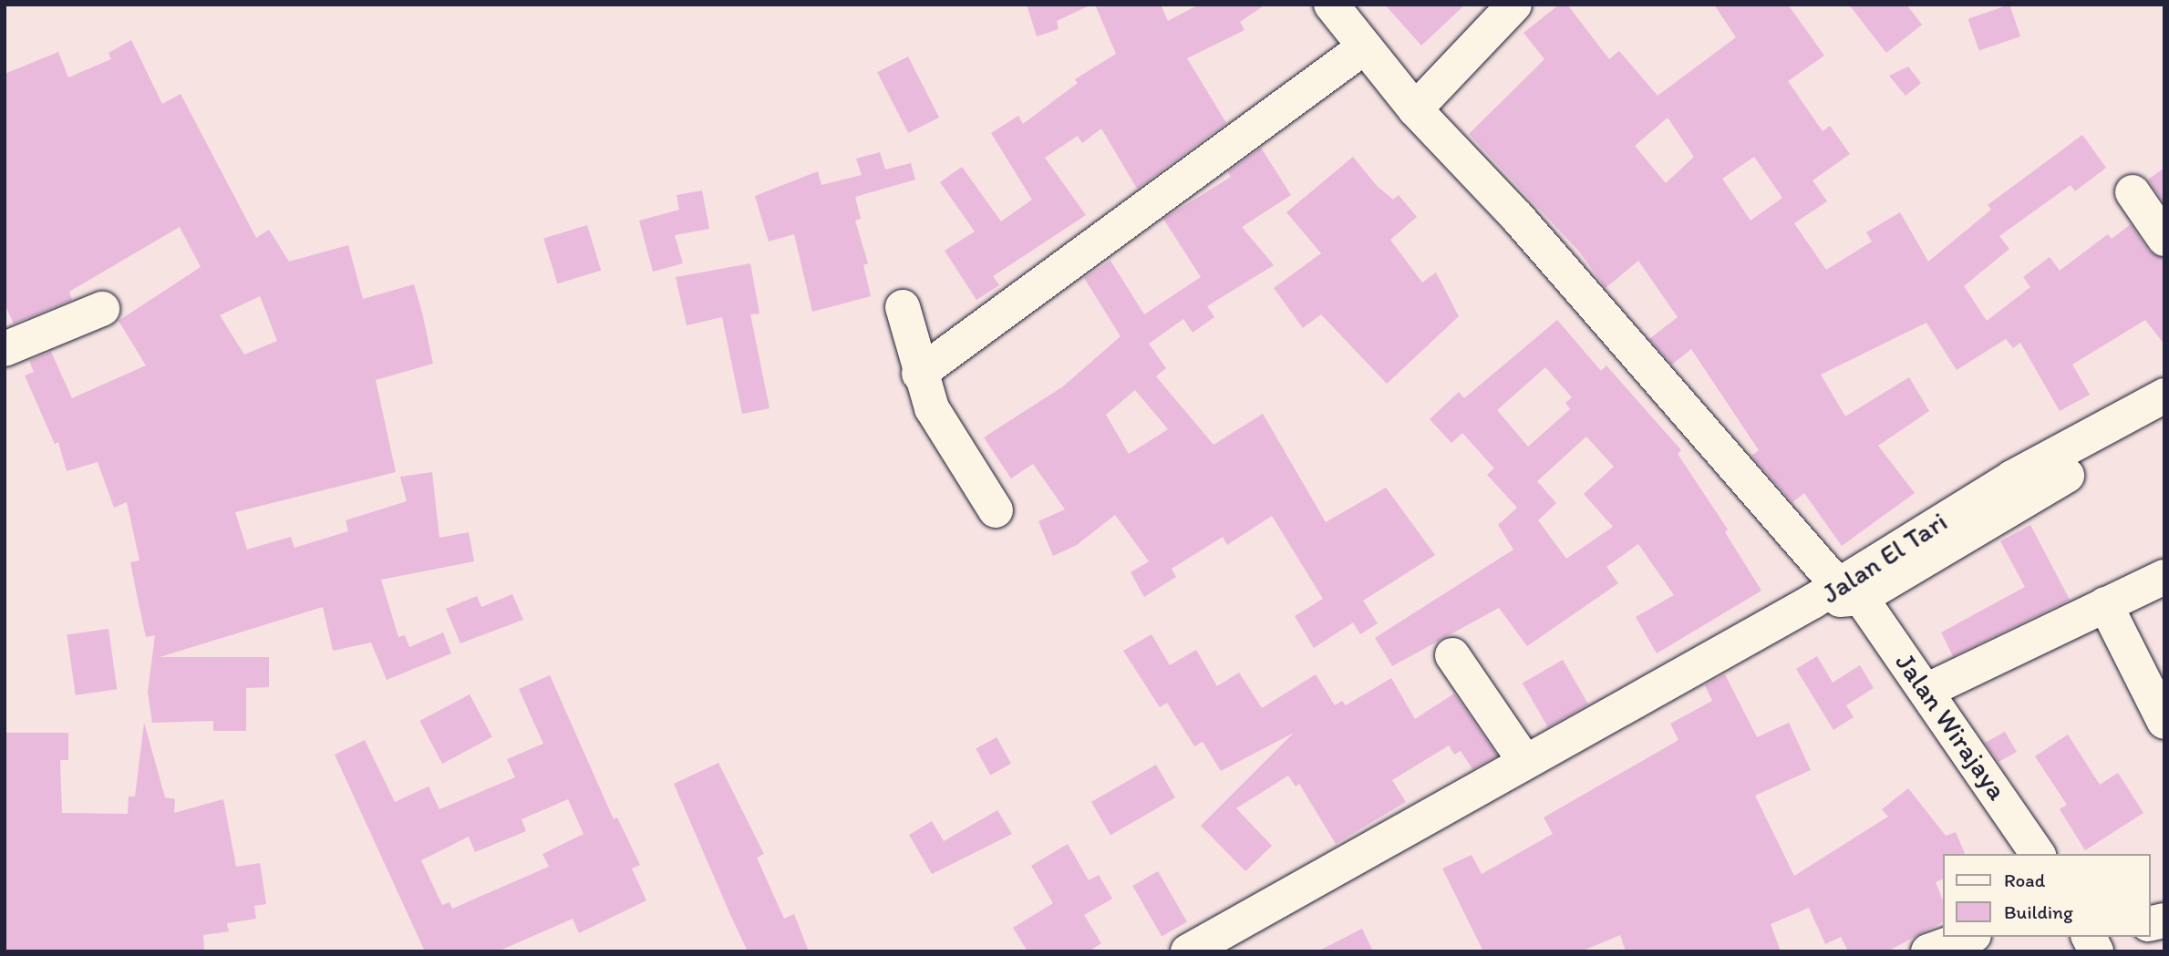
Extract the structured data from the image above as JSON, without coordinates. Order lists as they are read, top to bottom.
{
  "streets": {
    "street": ["Jalan El Tari", "Jalan Wirajaya"]
  },
  "crossings": [
    ["Jalan El Tari", "Jalan Wirajaya"]
  ],
  "legend": ["Road", "Building"]
}
